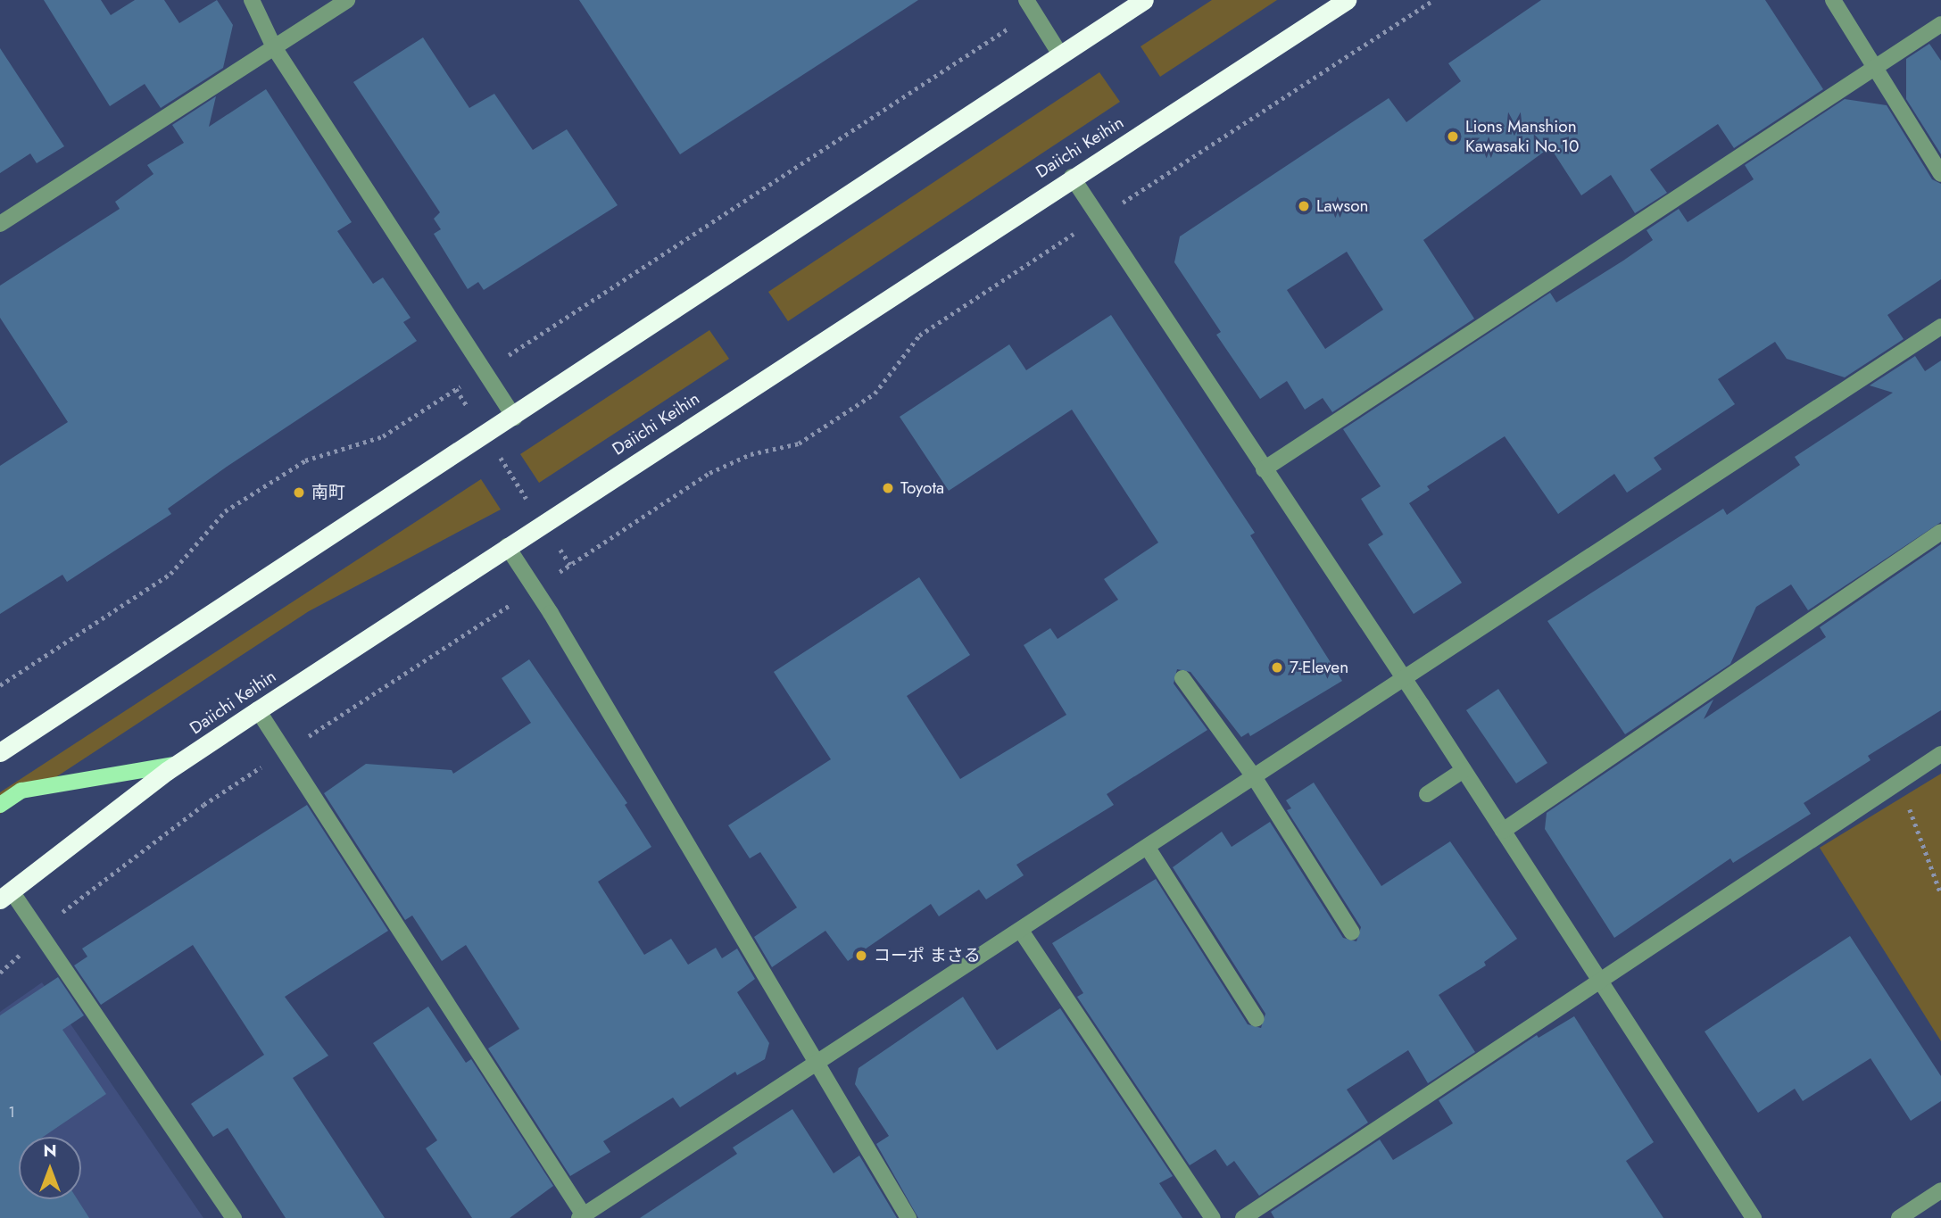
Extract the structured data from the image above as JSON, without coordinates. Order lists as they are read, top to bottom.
{
  "streets": {
    "highway": ["Daiichi Keihin"]
  },
  "places": [
    "Lions Manshion Kawasaki No.10",
    "Lawson",
    "Toyota",
    "南町",
    "7-Eleven",
    "コーポ まさる"
  ],
  "house_numbers": ["1"],
  "north": "top"
}
